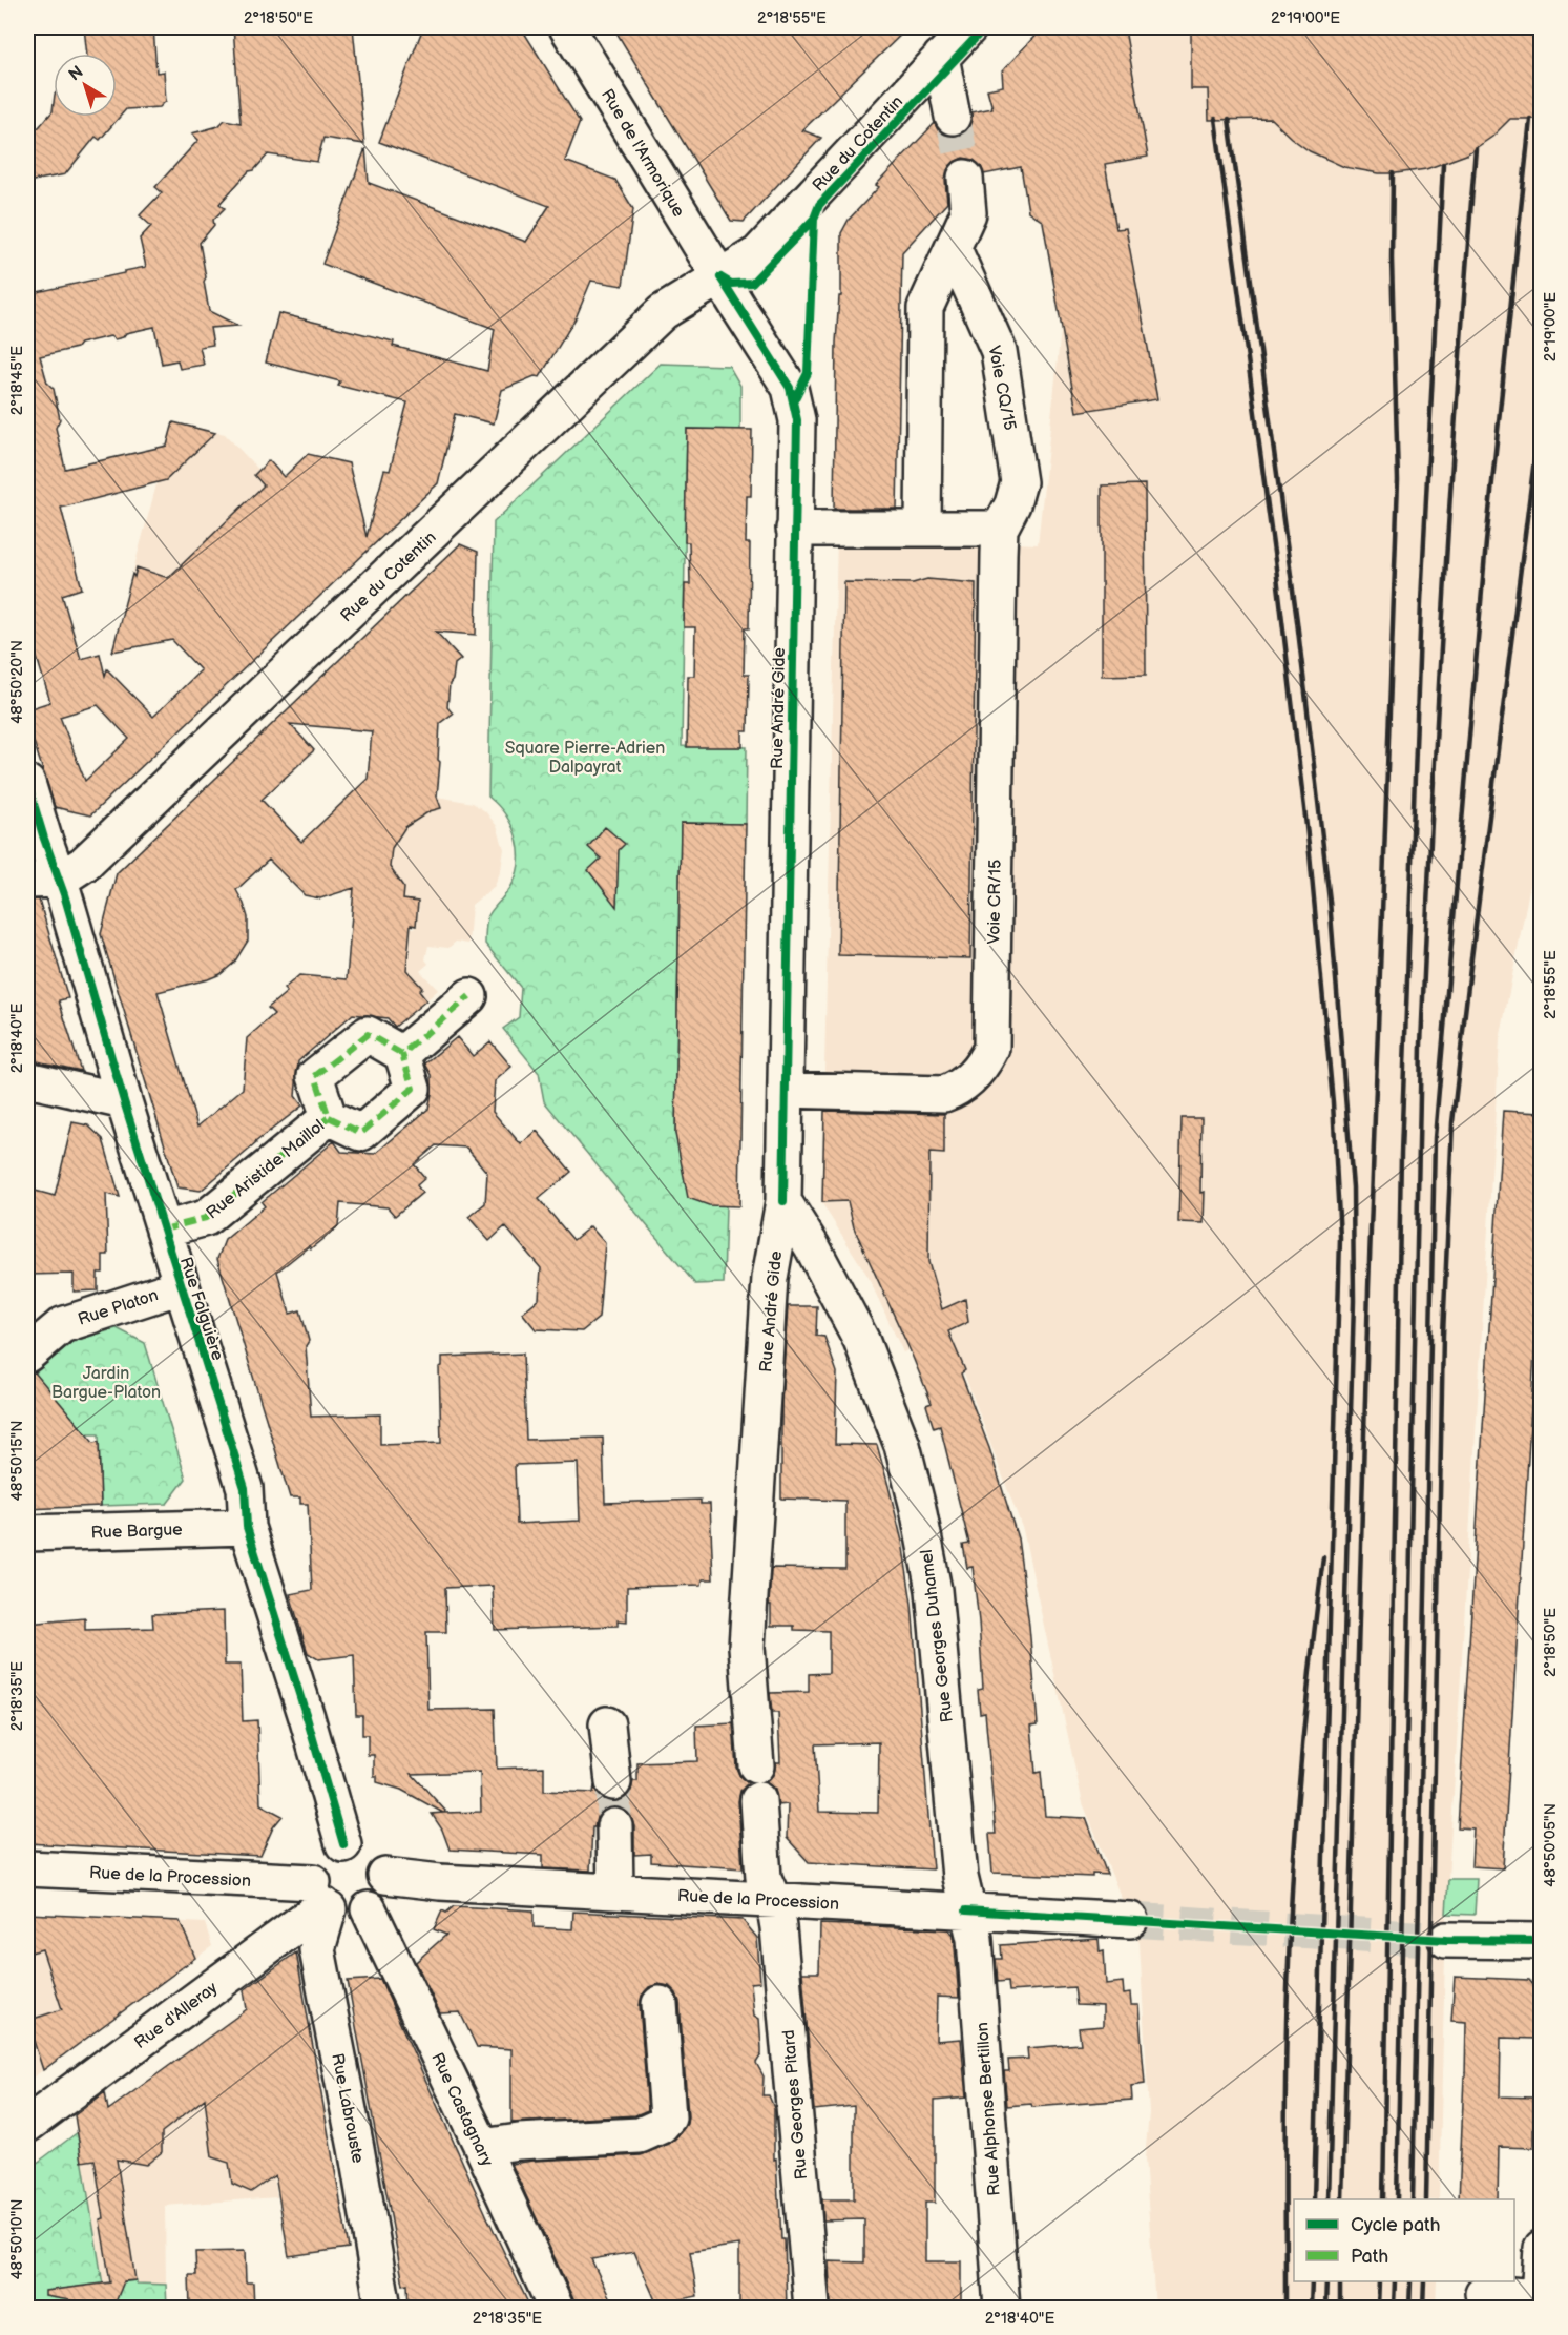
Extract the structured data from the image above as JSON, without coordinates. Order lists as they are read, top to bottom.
{
  "streets": {
    "street": [
      "Rue du Cotentin",
      "Rue de l'Armorique",
      "Voie CQ/15",
      "Rue André Gide",
      "Voie CR/15",
      "Rue Aristide Maillol",
      "Rue Platon",
      "Rue Falguière",
      "Rue Bargue",
      "Rue Georges Duhamel",
      "Rue de la Procession",
      "Rue d'Alleray",
      "Rue Georges Pitard",
      "Rue Labrouste",
      "Rue Castagnary",
      "Rue Alphonse Bertillon"
    ]
  },
  "crossings": [
    ["Rue du Cotentin", "Rue de l'Armorique"],
    ["Rue du Cotentin", "Rue Falguière"],
    ["Rue de l'Armorique", "Rue André Gide"],
    ["Voie CQ/15", "Voie CR/15"],
    ["Rue André Gide", "Voie CR/15"],
    ["Rue André Gide", "Rue Georges Duhamel"],
    ["Rue Aristide Maillol", "Rue Falguière"],
    ["Rue Platon", "Rue Falguière"],
    ["Rue Falguière", "Rue Bargue"],
    ["Rue Falguière", "Rue de la Procession"],
    ["Rue Falguière", "Rue d'Alleray"],
    ["Rue Falguière", "Rue Labrouste"],
    ["Rue Falguière", "Rue Castagnary"],
    ["Rue Georges Duhamel", "Rue de la Procession"],
    ["Rue Georges Duhamel", "Rue Alphonse Bertillon"],
    ["Rue de la Procession", "Rue d'Alleray"],
    ["Rue de la Procession", "Rue Georges Pitard"],
    ["Rue de la Procession", "Rue Labrouste"],
    ["Rue de la Procession", "Rue Castagnary"],
    ["Rue de la Procession", "Rue Alphonse Bertillon"],
    ["Rue d'Alleray", "Rue Labrouste"],
    ["Rue d'Alleray", "Rue Castagnary"],
    ["Rue Labrouste", "Rue Castagnary"]
  ],
  "parks": ["Square Pierre-Adrien Dalpayrat", "Jardin Bargue-Platon"],
  "legend": ["Cycle path", "Path"],
  "north": "top left",
  "coordinates": [
    "2°18'50\"E",
    "2°18'55\"E",
    "2°19'00\"E",
    "2°18'45\"E",
    "48°50'20\"N",
    "2°18'40\"E",
    "48°50'15\"N",
    "2°18'35\"E",
    "48°50'05\"N",
    "48°50'10\"N"
  ]
}
